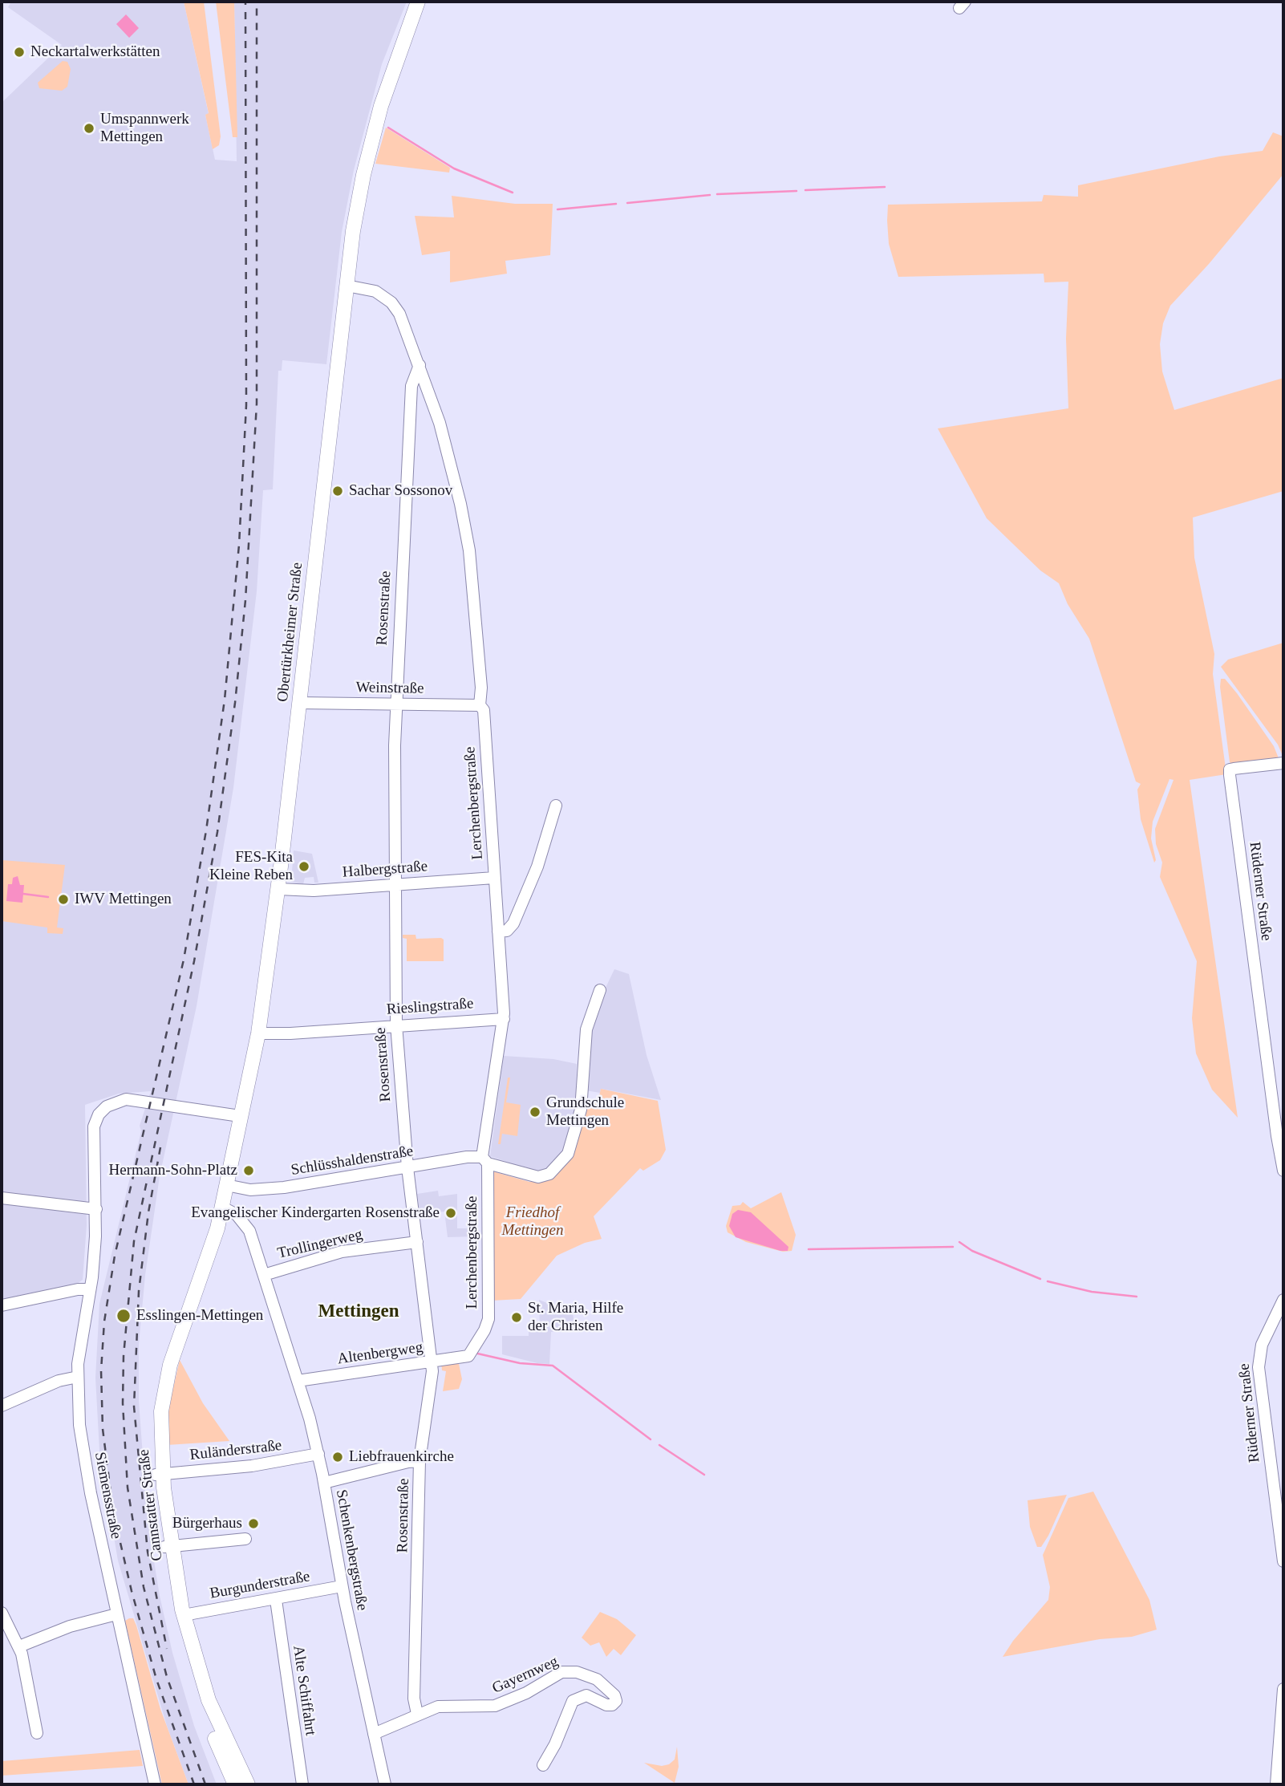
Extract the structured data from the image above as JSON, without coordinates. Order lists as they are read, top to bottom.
{
  "streets": {
    "main road": ["Obertürkheimer Straße", "Cannstatter Straße"],
    "street": [
      "Rosenstraße",
      "Weinstraße",
      "Lerchenbergstraße",
      "Halbergstraße",
      "Rüderner Straße",
      "Rieslingstraße",
      "Schlüsshaldenstraße",
      "Trollingerweg",
      "Altenbergweg",
      "Ruländerstraße",
      "Siemensstraße",
      "Schenkenbergstraße",
      "Burgunderstraße",
      "Gayernweg",
      "Alte Schiffahrt"
    ]
  },
  "crossings": [
    ["Rosenstraße", "Weinstraße"],
    ["Rosenstraße", "Lerchenbergstraße"],
    ["Rosenstraße", "Halbergstraße"],
    ["Rosenstraße", "Rieslingstraße"],
    ["Rosenstraße", "Schlüsshaldenstraße"],
    ["Rosenstraße", "Trollingerweg"],
    ["Rosenstraße", "Altenbergweg"],
    ["Rosenstraße", "Gayernweg"],
    ["Obertürkheimer Straße", "Weinstraße"],
    ["Obertürkheimer Straße", "Lerchenbergstraße"],
    ["Obertürkheimer Straße", "Halbergstraße"],
    ["Obertürkheimer Straße", "Rieslingstraße"],
    ["Obertürkheimer Straße", "Siemensstraße"],
    ["Obertürkheimer Straße", "Cannstatter Straße"],
    ["Weinstraße", "Lerchenbergstraße"],
    ["Lerchenbergstraße", "Halbergstraße"],
    ["Lerchenbergstraße", "Rieslingstraße"],
    ["Lerchenbergstraße", "Schlüsshaldenstraße"],
    ["Lerchenbergstraße", "Altenbergweg"],
    ["Schlüsshaldenstraße", "Cannstatter Straße"],
    ["Trollingerweg", "Schenkenbergstraße"],
    ["Altenbergweg", "Schenkenbergstraße"],
    ["Ruländerstraße", "Cannstatter Straße"],
    ["Ruländerstraße", "Schenkenbergstraße"],
    ["Cannstatter Straße", "Schenkenbergstraße"],
    ["Cannstatter Straße", "Burgunderstraße"],
    ["Schenkenbergstraße", "Burgunderstraße"],
    ["Burgunderstraße", "Alte Schiffahrt"]
  ],
  "districts": ["Mettingen"],
  "parks": ["Friedhof Mettingen"],
  "places": [
    "Neckartalwerkstätten",
    "Umspannwerk Mettingen",
    "Sachar Sossonov",
    "FES-Kita Kleine Reben",
    "IWV Mettingen",
    "Grundschule Mettingen",
    "Hermann-Sohn-Platz",
    "Evangelischer Kindergarten Rosenstraße",
    "Esslingen-Mettingen",
    "St. Maria, Hilfe der Christen",
    "Liebfrauenkirche",
    "Bürgerhaus"
  ]
}
